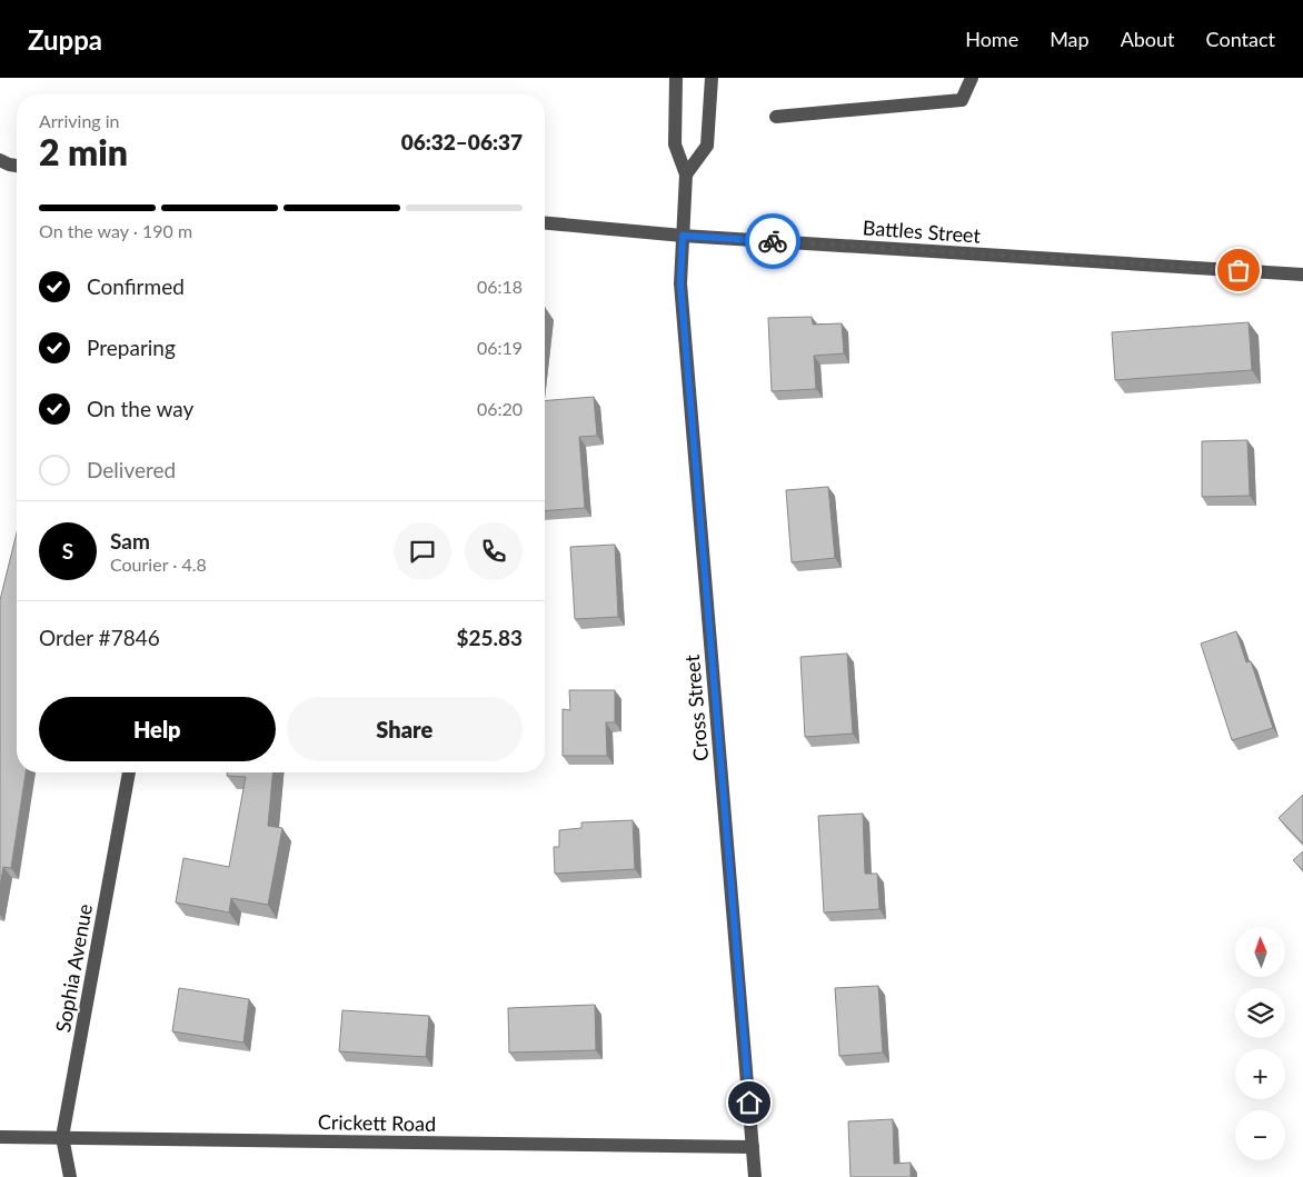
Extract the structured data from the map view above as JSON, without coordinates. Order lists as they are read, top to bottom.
{
  "streets": {
    "street": [
      "Battles Street",
      "Cross Street",
      "Sophia Avenue",
      "Crickett Road"
    ]
  },
  "crossings": [
    ["Battles Street", "Cross Street"],
    ["Cross Street", "Crickett Road"],
    ["Sophia Avenue", "Crickett Road"]
  ],
  "north": "top",
  "page": {
    "header": "Zuppa",
    "nav": [
      "Home",
      "Map",
      "About",
      "Contact"
    ],
    "heading": ["2 min", "Arriving in", "06:32–06:37"],
    "panel": [
      "Sam",
      "Courier · 4.8",
      "Order #7846",
      "$25.83"
    ],
    "bar": "On the way · 190 m",
    "list": [
      ["Confirmed", "06:18"],
      ["Preparing", "06:19"],
      ["On the way", "06:20"],
      "Delivered"
    ],
    "round": "S",
    "buttons": ["Help", "Share"],
    "map_buttons": ["+", "−"]
  }
}
